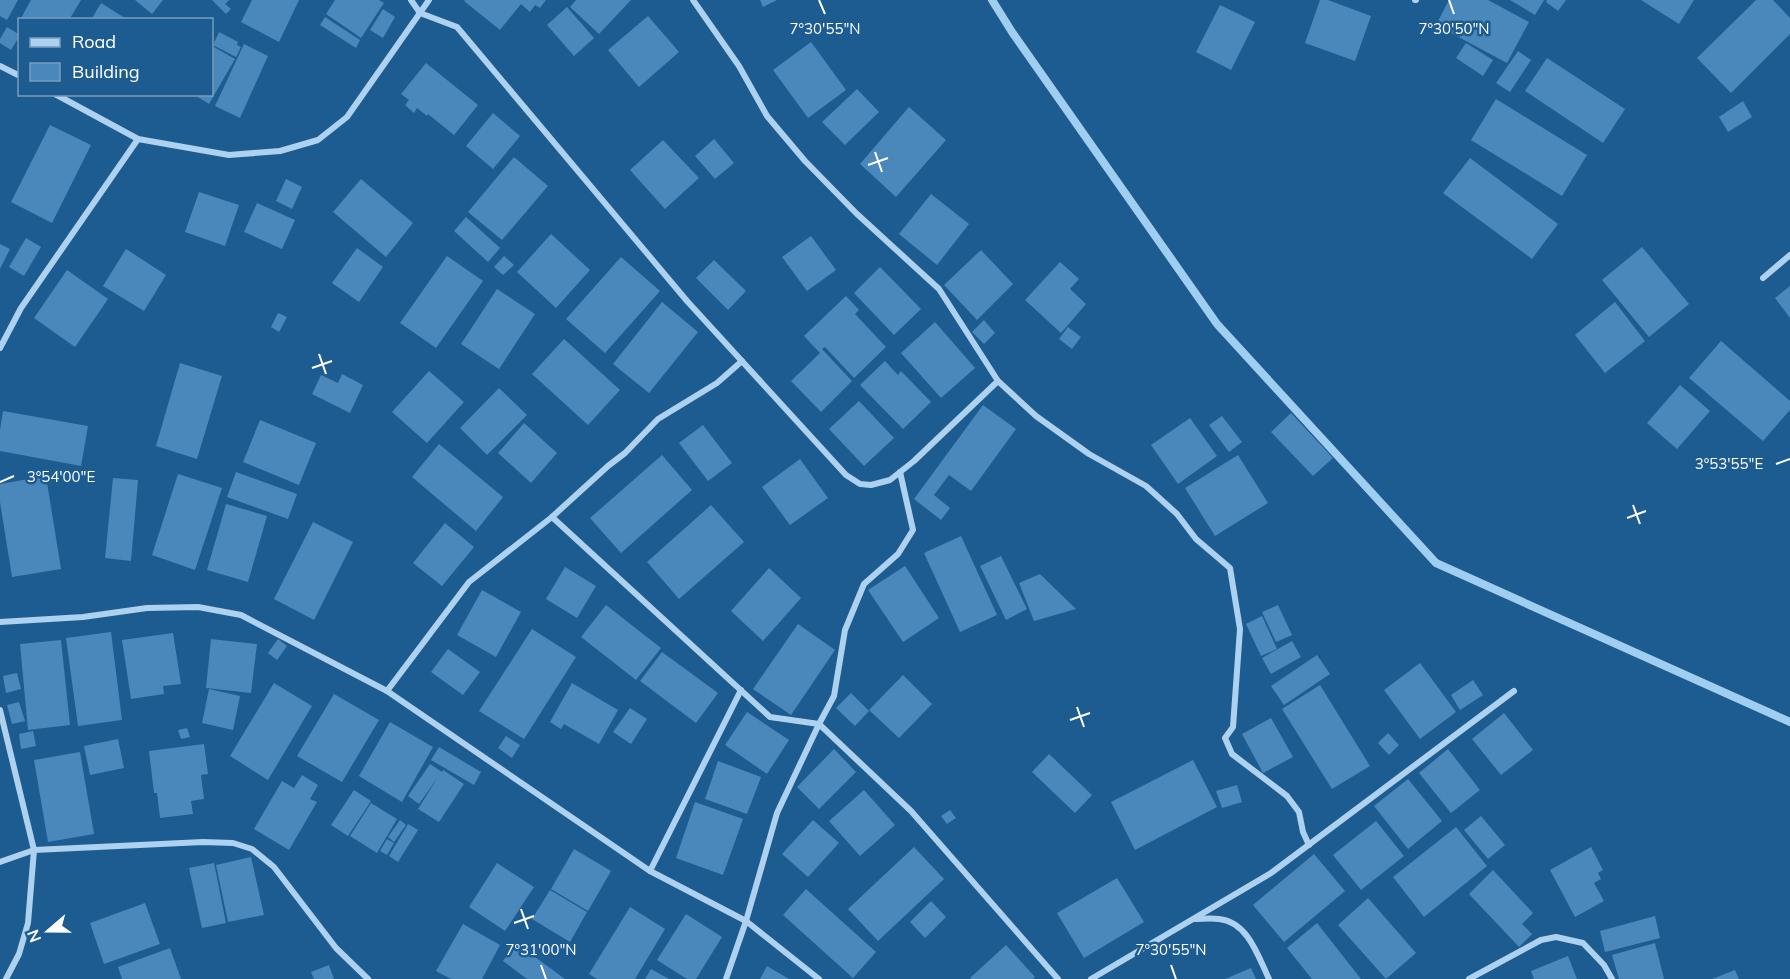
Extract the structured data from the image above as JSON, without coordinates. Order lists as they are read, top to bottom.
{
  "legend": ["Road", "Building"],
  "north": "left",
  "coordinates": [
    "7°30'55\"N",
    "7°30'50\"N",
    "3°53'55\"E",
    "3°54'00\"E",
    "7°31'00\"N"
  ]
}
